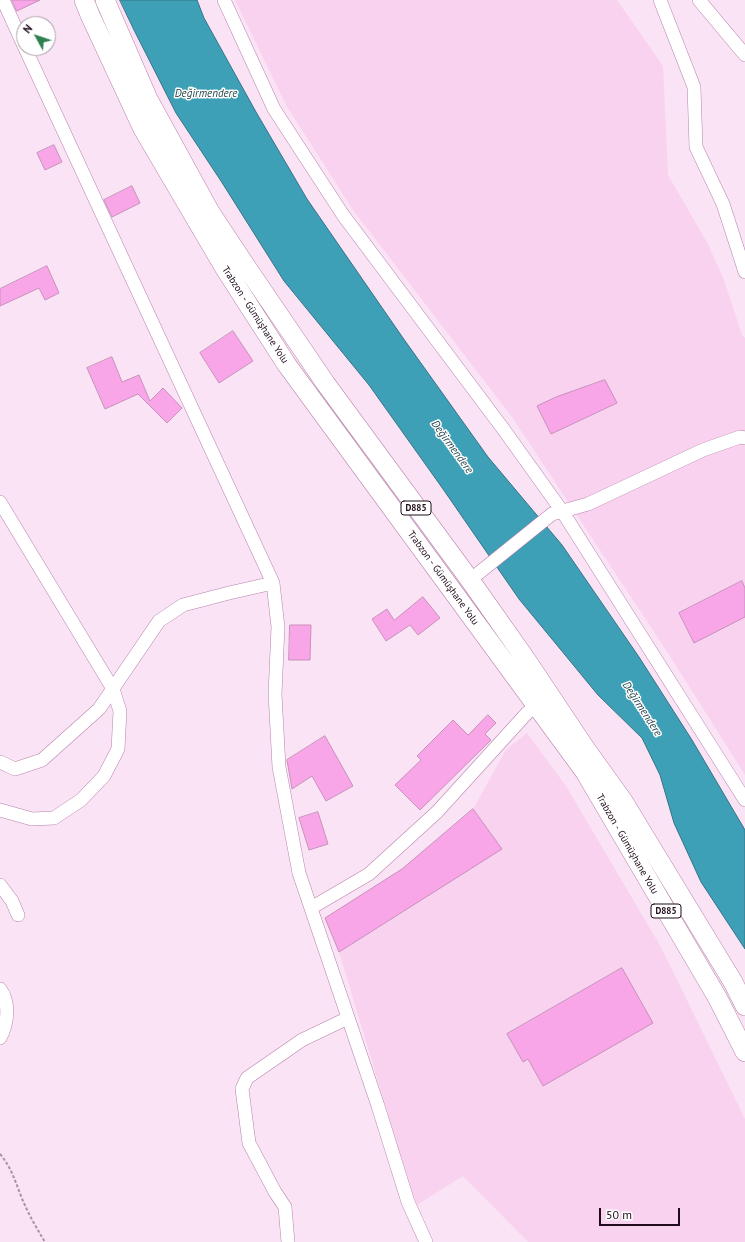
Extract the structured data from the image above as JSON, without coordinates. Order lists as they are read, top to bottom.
{
  "streets": {
    "highway": ["Trabzon - Gümüşhane Yolu", "D885"]
  },
  "water": ["Değirmendere"],
  "scale_bar": "50 m",
  "north": "top left"
}
